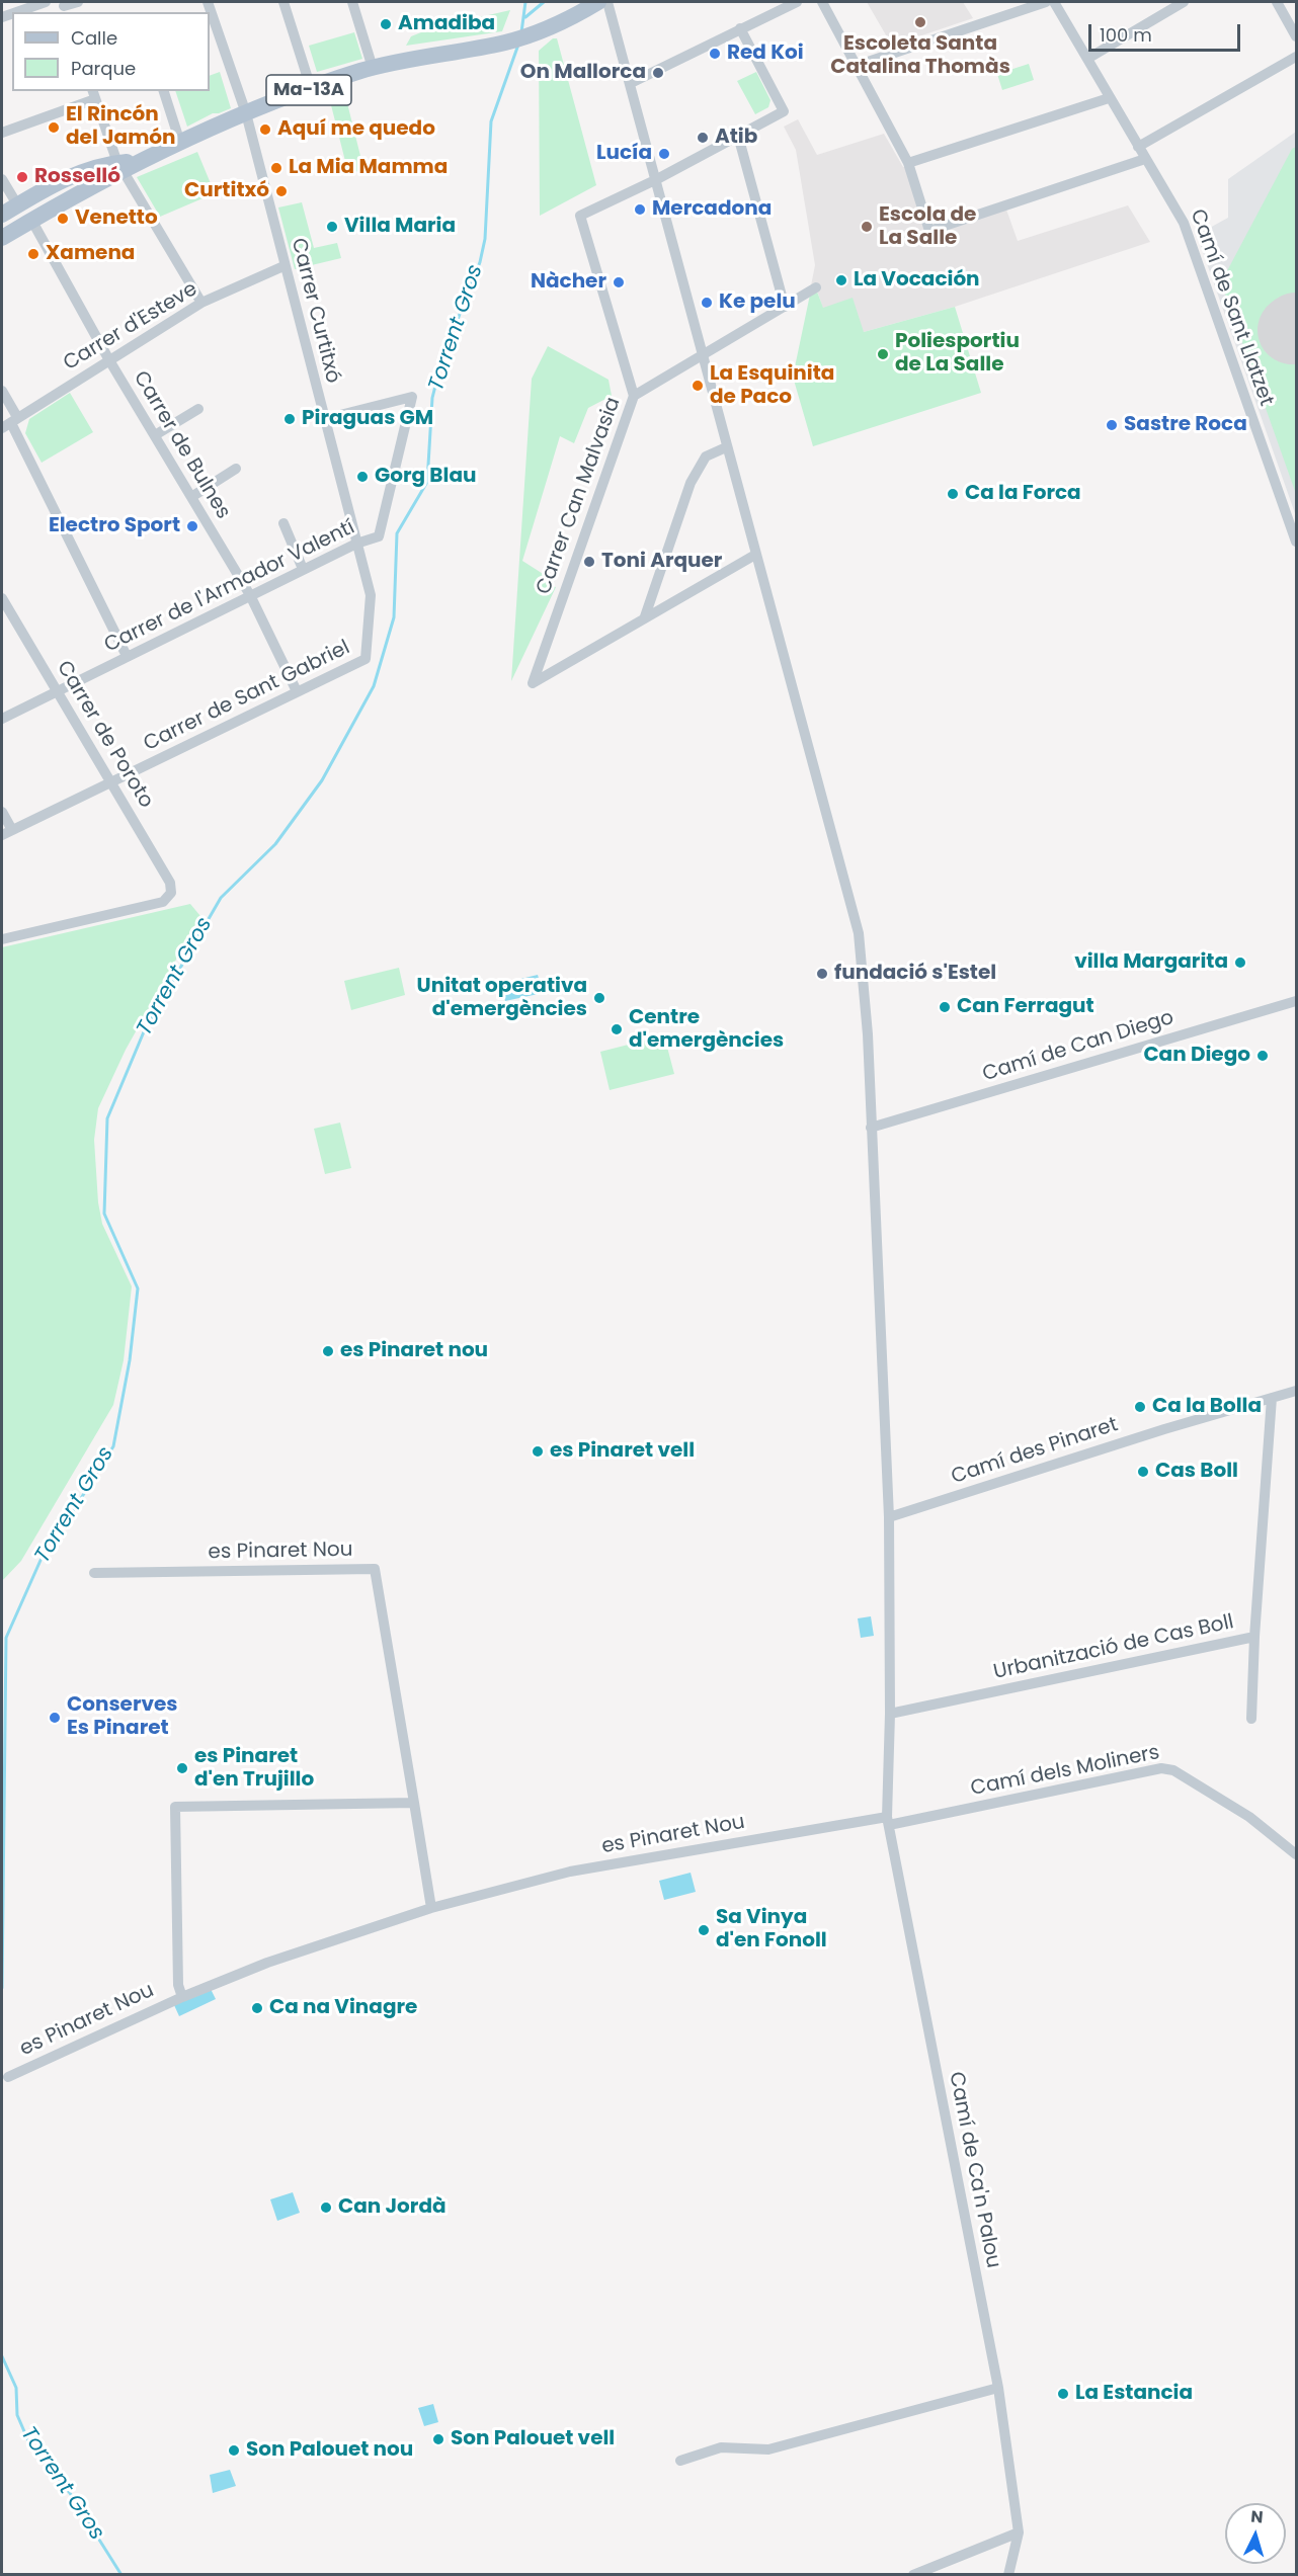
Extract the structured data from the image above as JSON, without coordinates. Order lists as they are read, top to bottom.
{
  "streets": {
    "main road": ["Ma-13A"],
    "street": [
      "Camí de Sant Llatzet",
      "Carrer Curtitxó",
      "Carrer d'Esteve",
      "Carrer de Bulnes",
      "Carrer Can Malvasia",
      "Carrer de l'Armador Valentí",
      "Carrer de Sant Gabriel",
      "Carrer de Poroto",
      "Camí de Can Diego",
      "Camí des Pinaret",
      "es Pinaret Nou",
      "Urbanització de Cas Boll",
      "Camí dels Moliners",
      "Camí de Ca'n Palou"
    ]
  },
  "crossings": [
    ["Ma-13A", "Carrer Curtitxó"],
    ["Ma-13A", "Carrer de Bulnes"],
    ["Carrer Curtitxó", "Carrer d'Esteve"],
    ["Carrer Curtitxó", "Carrer de l'Armador Valentí"],
    ["Carrer Curtitxó", "Carrer de Sant Gabriel"],
    ["Carrer d'Esteve", "Carrer de Bulnes"],
    ["Carrer de Bulnes", "Carrer de l'Armador Valentí"],
    ["Carrer de Bulnes", "Carrer de Sant Gabriel"],
    ["Carrer Can Malvasia", "Camí de Ca'n Palou"],
    ["Carrer de l'Armador Valentí", "Carrer de Poroto"],
    ["Carrer de Sant Gabriel", "Carrer de Poroto"],
    ["Camí de Can Diego", "Camí de Ca'n Palou"],
    ["Camí des Pinaret", "Urbanització de Cas Boll"],
    ["Camí des Pinaret", "Camí de Ca'n Palou"],
    ["es Pinaret Nou", "Camí dels Moliners"],
    ["es Pinaret Nou", "Camí de Ca'n Palou"],
    ["Urbanització de Cas Boll", "Camí de Ca'n Palou"],
    ["Camí dels Moliners", "Camí de Ca'n Palou"]
  ],
  "water": ["Torrent Gros"],
  "places": [
    "Escoleta Santa Catalina Thomàs",
    "Amadiba",
    "Red Koi",
    "On Mallorca",
    "El Rincón del Jamón",
    "Aquí me quedo",
    "Atib",
    "Lucía",
    "La Mia Mamma",
    "Rosselló",
    "Curtitxó",
    "Mercadona",
    "Venetto",
    "Villa Maria",
    "Escola de La Salle",
    "Xamena",
    "La Vocación",
    "Nàcher",
    "Ke pelu",
    "Poliesportiu de La Salle",
    "La Esquinita de Paco",
    "Piraguas GM",
    "Sastre Roca",
    "Gorg Blau",
    "Ca la Forca",
    "Electro Sport",
    "Toni Arquer",
    "villa Margarita",
    "fundació s'Estel",
    "Unitat operativa d'emergències",
    "Can Ferragut",
    "Centre d'emergències",
    "Can Diego",
    "es Pinaret nou",
    "Ca la Bolla",
    "es Pinaret vell",
    "Cas Boll",
    "Conserves Es Pinaret",
    "es Pinaret d'en Trujillo",
    "Sa Vinya d'en Fonoll",
    "Ca na Vinagre",
    "Can Jordà",
    "La Estancia",
    "Son Palouet vell",
    "Son Palouet nou"
  ],
  "legend": ["Calle", "Parque"],
  "scale_bar": "100 m",
  "north": "top"
}
